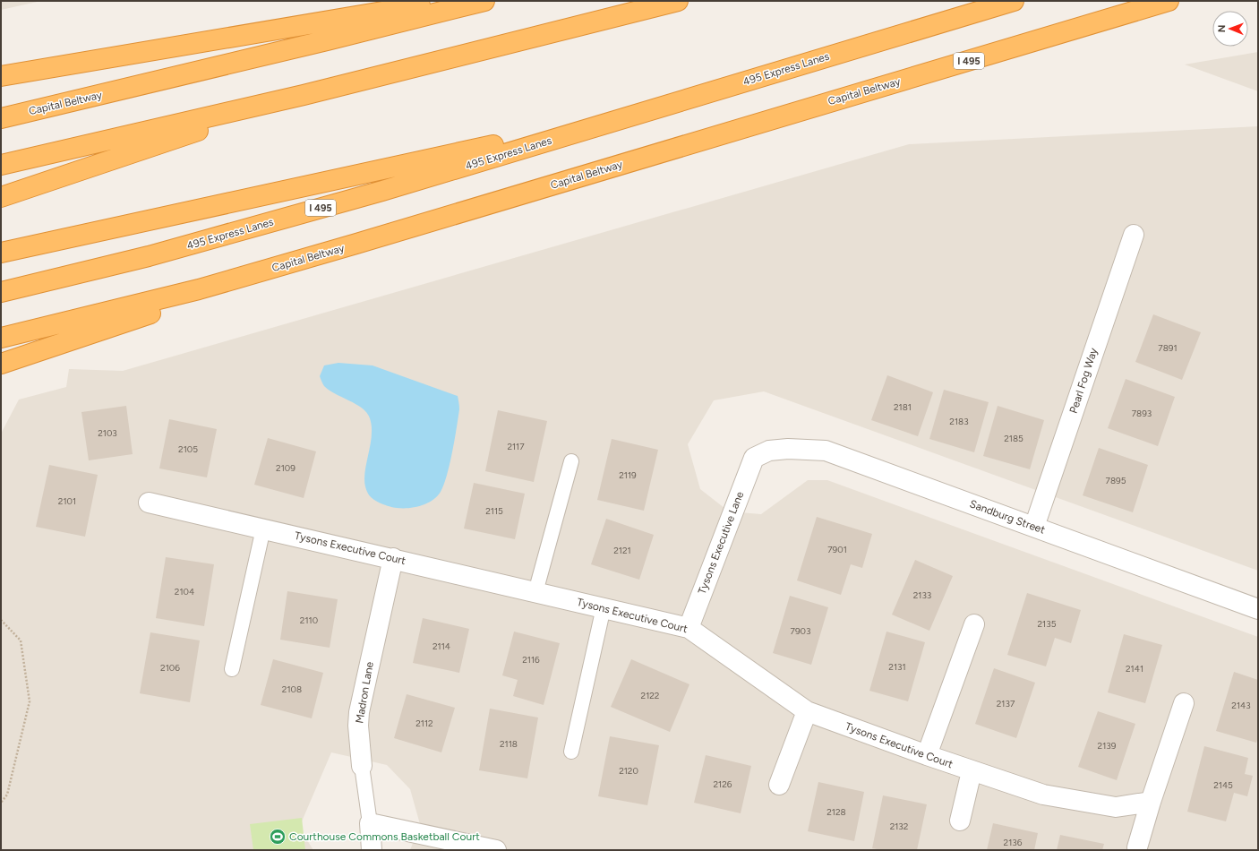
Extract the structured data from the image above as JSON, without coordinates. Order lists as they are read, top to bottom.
{
  "streets": {
    "highway": ["I 495", "495 Express Lanes", "Capital Beltway"],
    "street": [
      "Pearl Fog Way",
      "Sandburg Street",
      "Tysons Executive Lane",
      "Tysons Executive Court",
      "Madron Lane"
    ]
  },
  "crossings": [
    ["Pearl Fog Way", "Sandburg Street"],
    ["Sandburg Street", "Tysons Executive Lane"],
    ["Tysons Executive Lane", "Tysons Executive Court"],
    ["Tysons Executive Court", "Madron Lane"]
  ],
  "places": {
    "sports": ["Courthouse Commons Basketball Court"]
  },
  "house_numbers": [
    "7891",
    "2181",
    "7893",
    "2183",
    "2103",
    "2185",
    "2117",
    "2105",
    "2109",
    "2119",
    "7895",
    "2101",
    "2115",
    "7901",
    "2121",
    "2104",
    "2133",
    "2110",
    "2135",
    "7903",
    "2114",
    "2116",
    "2131",
    "2106",
    "2141",
    "2108",
    "2122",
    "2137",
    "2143",
    "2112",
    "2118",
    "2139",
    "2120",
    "2126",
    "2145",
    "2128",
    "2132",
    "2136"
  ],
  "north": "left"
}
